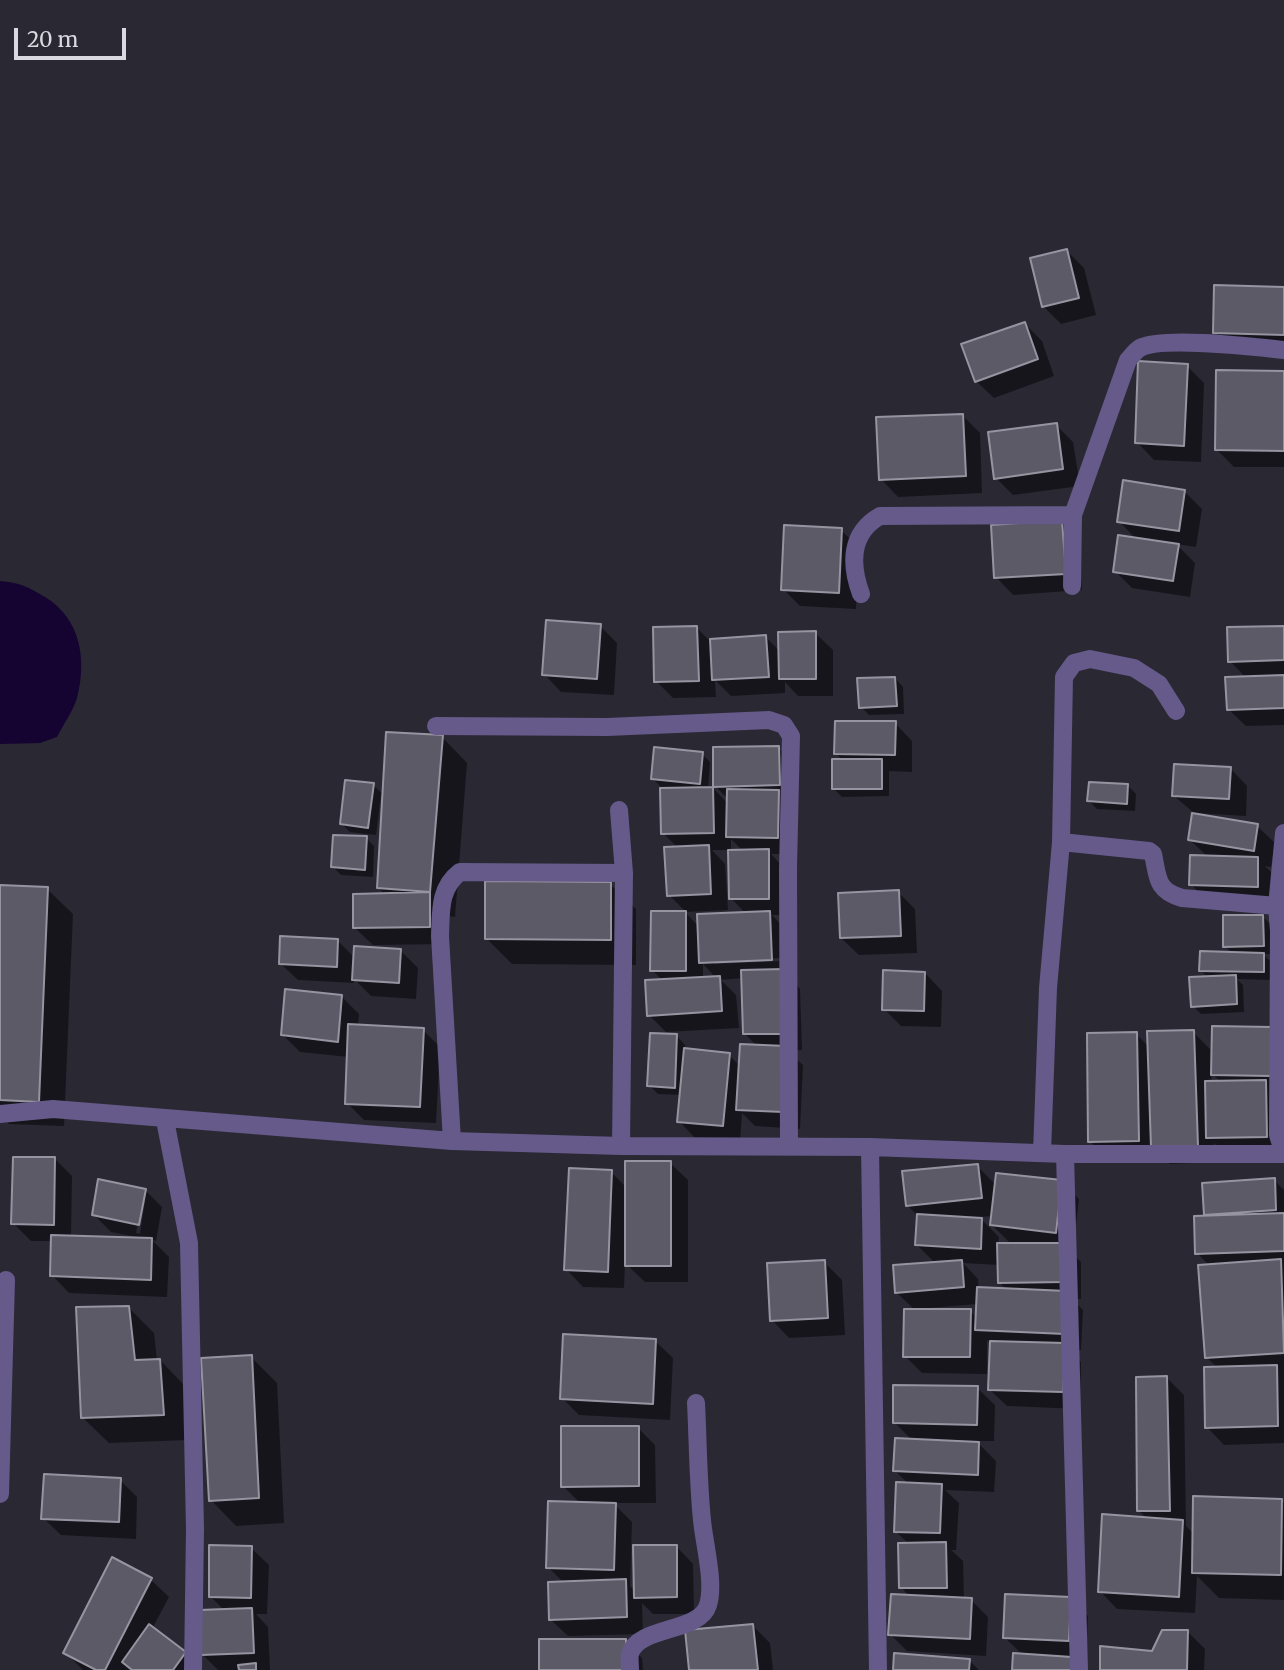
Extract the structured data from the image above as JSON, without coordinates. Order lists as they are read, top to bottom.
{
  "scale_bar": "20 m"
}
